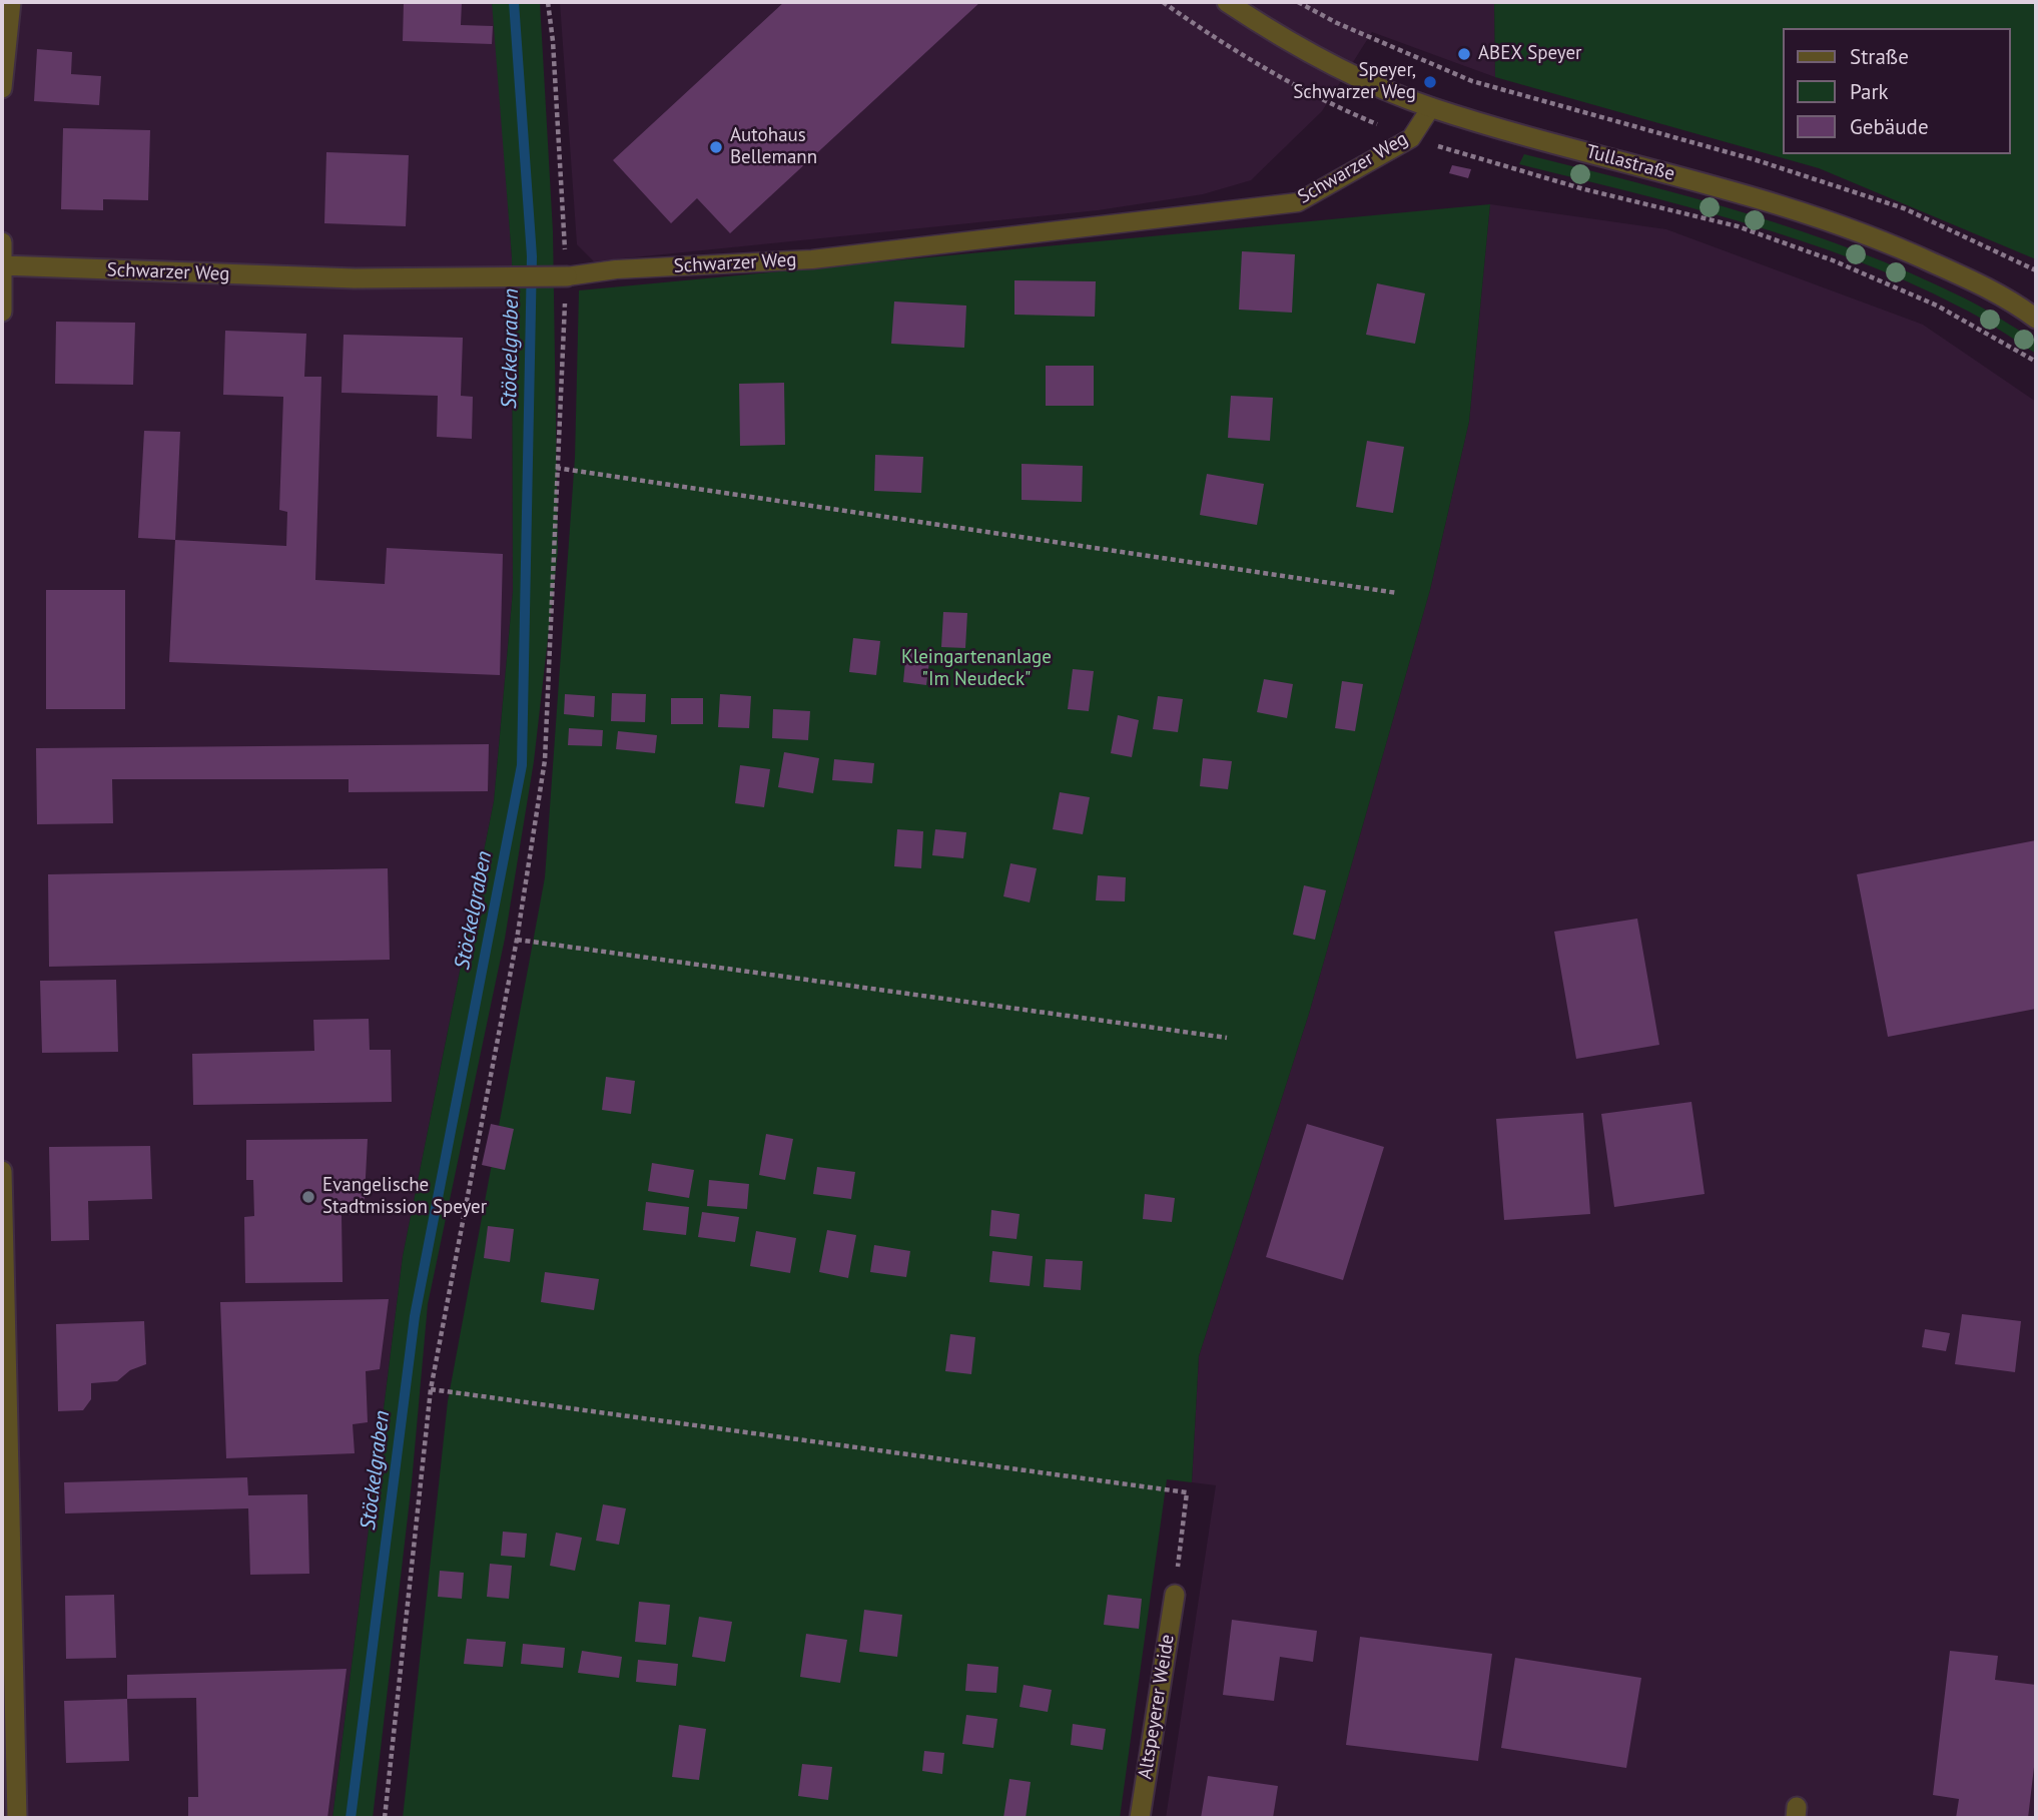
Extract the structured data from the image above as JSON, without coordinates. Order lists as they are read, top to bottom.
{
  "streets": {
    "street": ["Tullastraße", "Schwarzer Weg", "Altspeyerer Weide"]
  },
  "crossings": [
    ["Tullastraße", "Schwarzer Weg"]
  ],
  "water": ["Stöckelgraben"],
  "parks": ["Kleingartenanlage \"Im Neudeck\""],
  "places": [
    "ABEX Speyer",
    "Speyer, Schwarzer Weg",
    "Autohaus Bellemann",
    "Evangelische Stadtmission Speyer"
  ],
  "legend": ["Straße", "Park", "Gebäude"]
}
